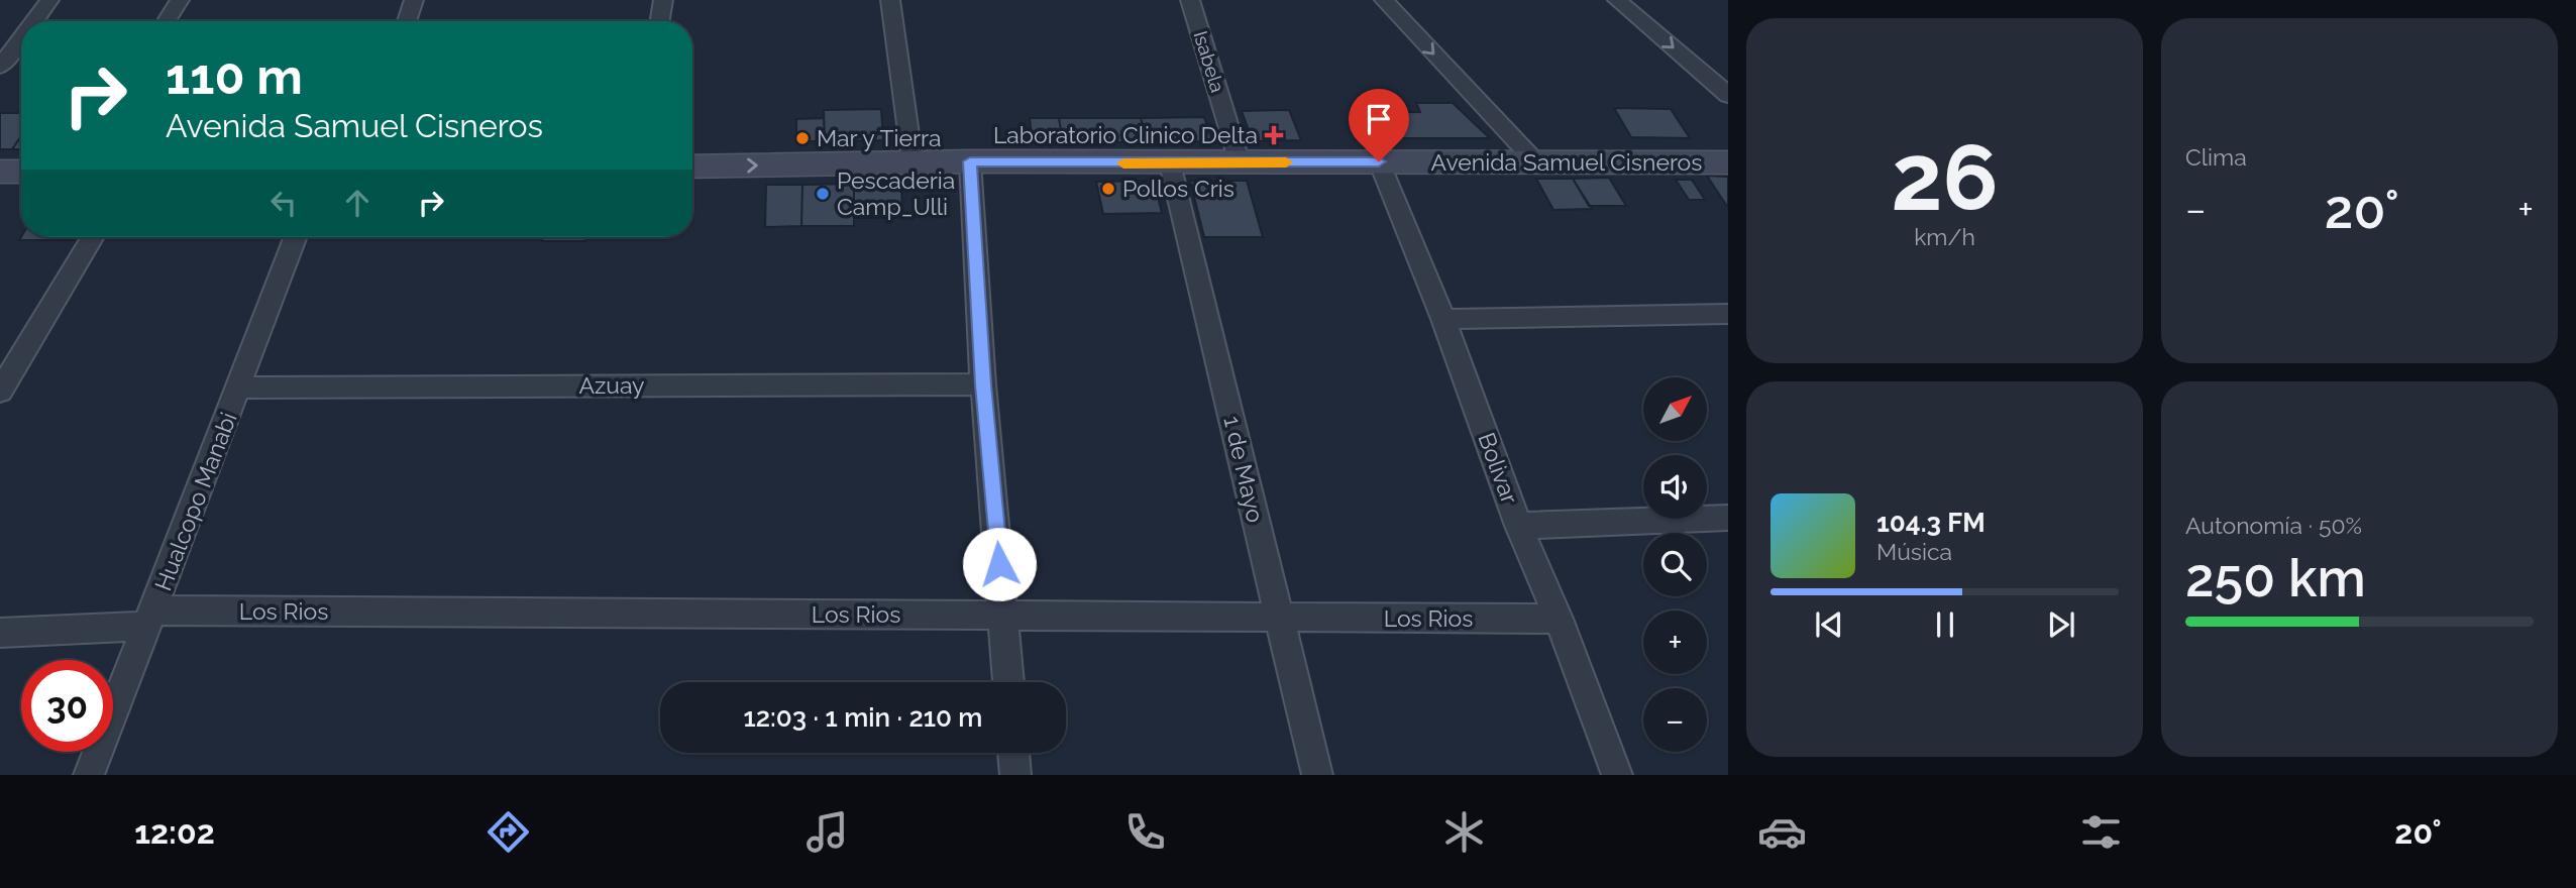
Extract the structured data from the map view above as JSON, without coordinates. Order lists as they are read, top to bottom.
{
  "streets": {
    "street": [
      "Isabela",
      "Avenida Samuel Cisneros",
      "Azuay",
      "Bolivar",
      "1 de Mayo",
      "Hualcopo Manabi",
      "Los Rios"
    ]
  },
  "crossings": [
    ["Isabela", "Avenida Samuel Cisneros"],
    ["Avenida Samuel Cisneros", "Bolivar"],
    ["Avenida Samuel Cisneros", "1 de Mayo"],
    ["Azuay", "Hualcopo Manabi"],
    ["Bolivar", "Los Rios"],
    ["1 de Mayo", "Los Rios"],
    ["Hualcopo Manabi", "Los Rios"]
  ],
  "places": {
    "health": ["Laboratorio Clinico Delta"],
    "other": ["Mar y Tierra", "Pollos Cris", "Pescaderia Camp_Ulli"]
  },
  "north": "top right",
  "page": {
    "tile": [
      ["26", "km/h"],
      "Clima",
      ["Autonomía · 50%", "250 km"]
    ],
    "turn": ["110 m", "Avenida Samuel Cisneros"],
    "heat": ["−", "20°", "+"],
    "map_buttons": ["+", "−"],
    "song": ["104.3 FM", "Música"],
    "limit": "30",
    "trip": "12:03 · 1 min · 210 m",
    "tabs": ["12:02", "20°"]
  }
}
